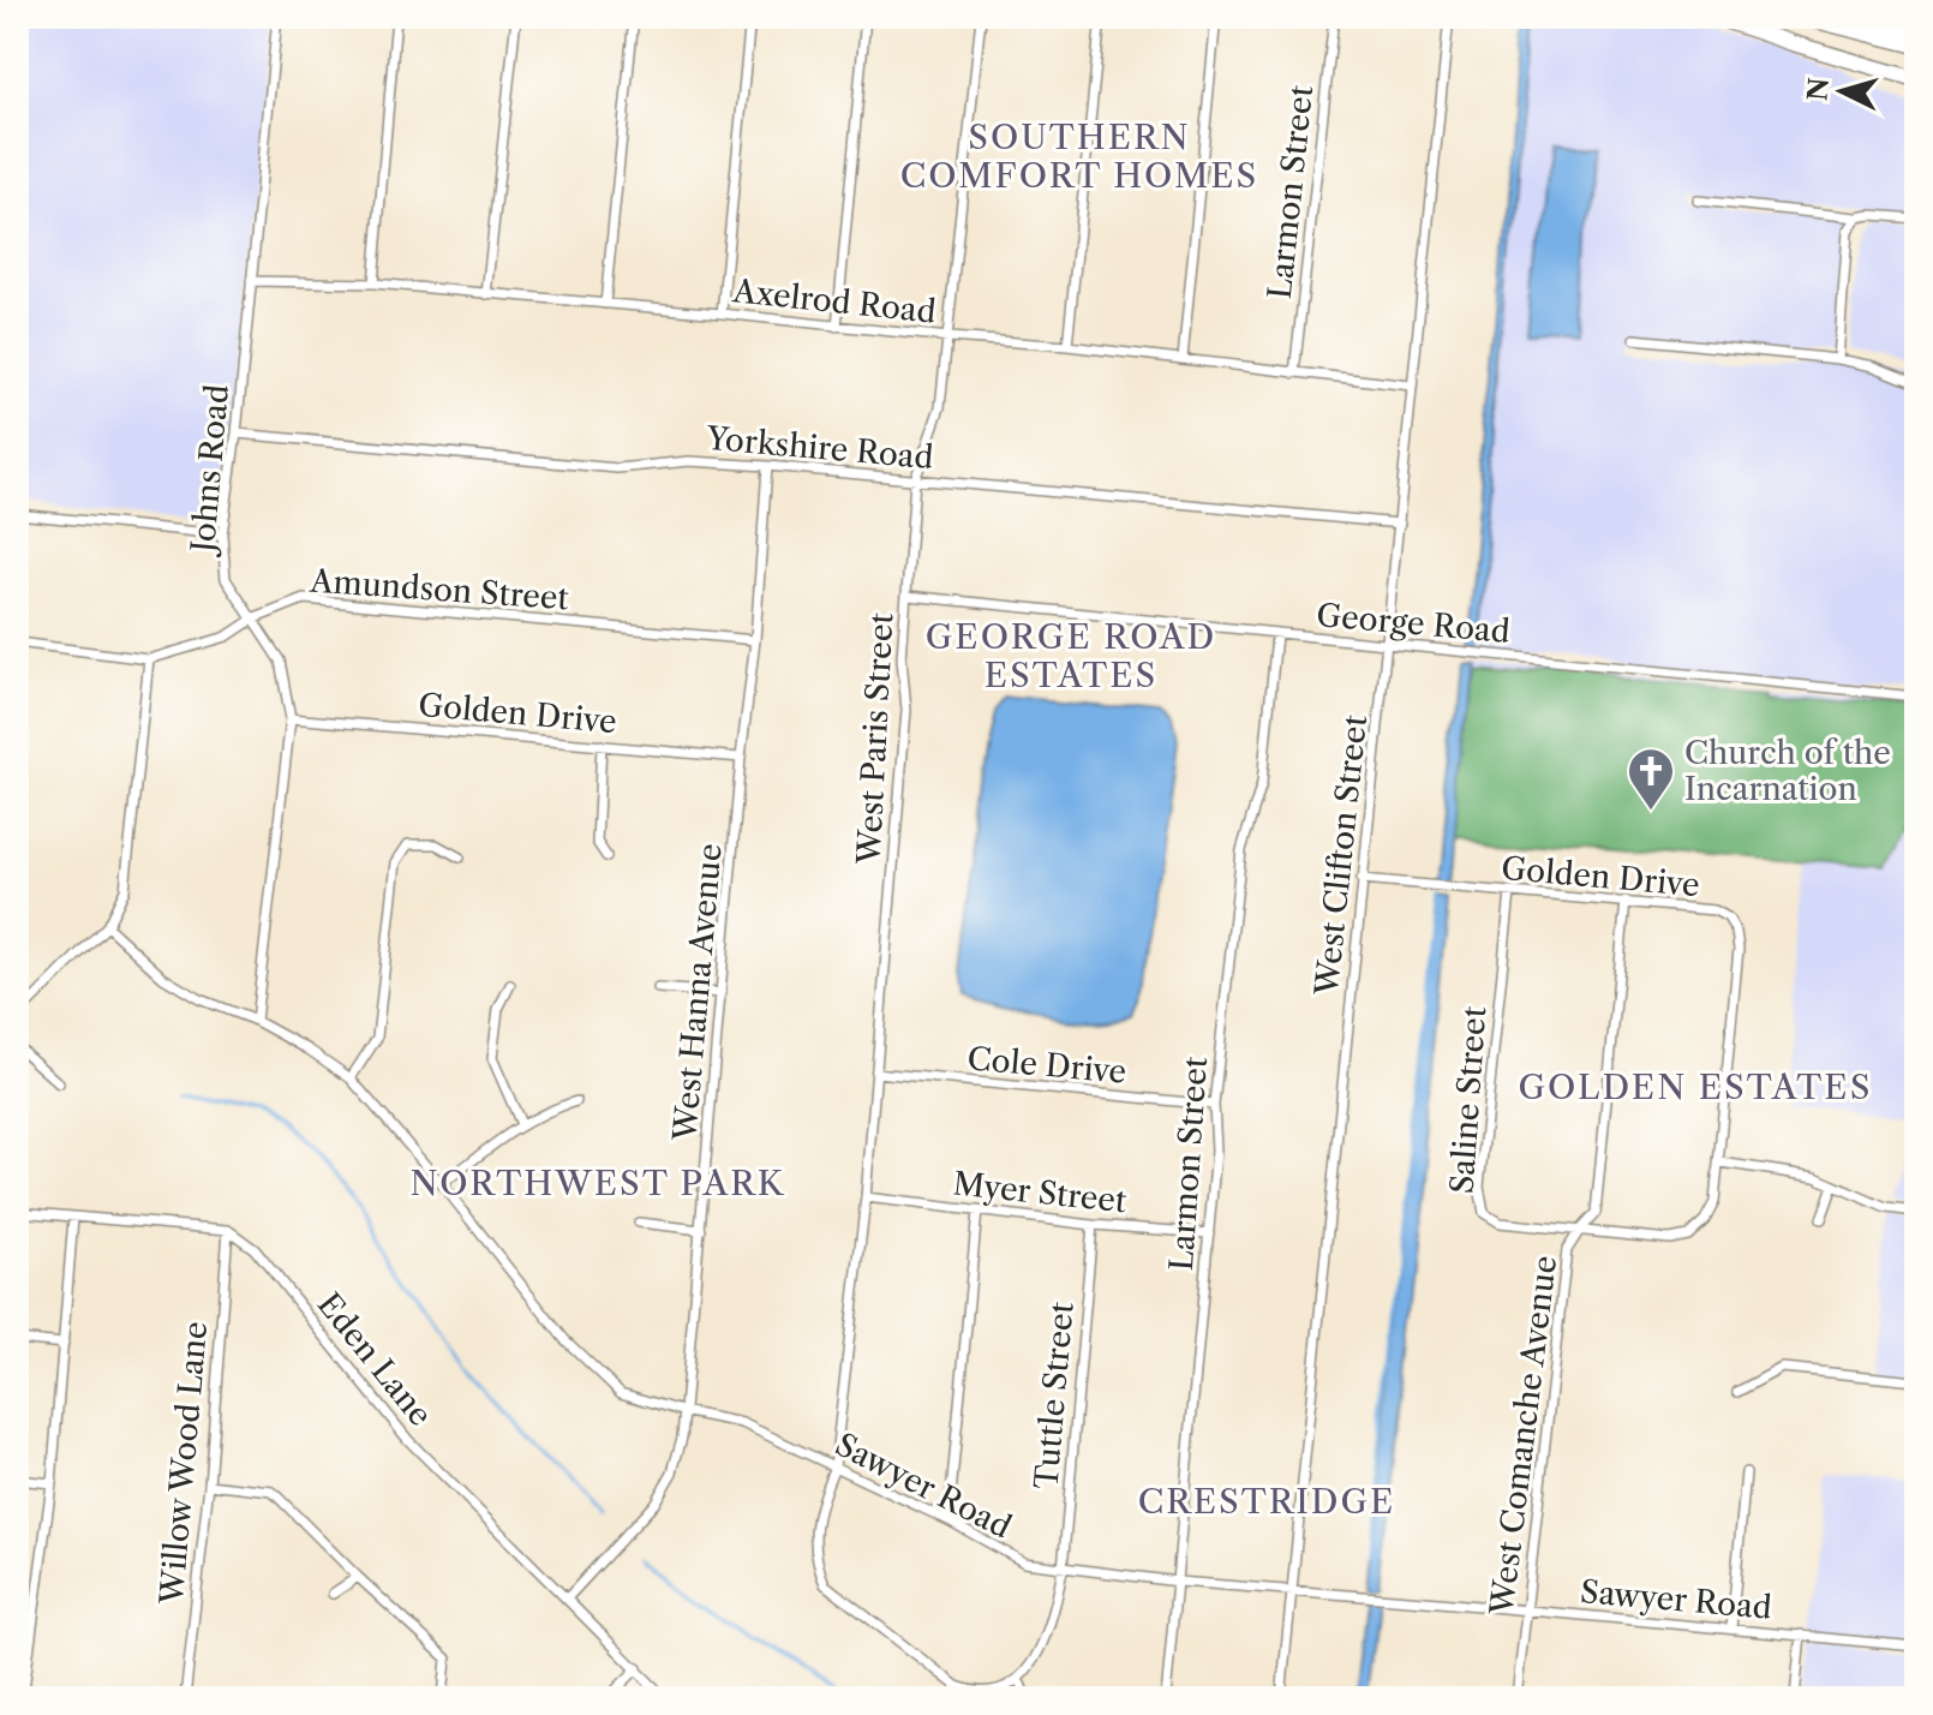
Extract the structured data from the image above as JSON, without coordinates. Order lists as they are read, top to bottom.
{
  "streets": {
    "street": [
      "Larmon Street",
      "Axelrod Road",
      "Yorkshire Road",
      "Johns Road",
      "Amundson Street",
      "George Road",
      "Golden Drive",
      "West Paris Street",
      "West Clifton Street",
      "West Hanna Avenue",
      "Cole Drive",
      "Saline Street",
      "Myer Street",
      "Eden Lane",
      "Tuttle Street",
      "West Comanche Avenue",
      "Willow Wood Lane",
      "Sawyer Road"
    ]
  },
  "crossings": [
    ["Larmon Street", "Axelrod Road"],
    ["Larmon Street", "George Road"],
    ["Larmon Street", "Cole Drive"],
    ["Larmon Street", "Myer Street"],
    ["Larmon Street", "Sawyer Road"],
    ["Axelrod Road", "Johns Road"],
    ["Axelrod Road", "West Paris Street"],
    ["Axelrod Road", "West Clifton Street"],
    ["Yorkshire Road", "Johns Road"],
    ["Yorkshire Road", "West Paris Street"],
    ["Yorkshire Road", "West Clifton Street"],
    ["Yorkshire Road", "West Hanna Avenue"],
    ["Johns Road", "Amundson Street"],
    ["Johns Road", "Golden Drive"],
    ["Johns Road", "Sawyer Road"],
    ["Amundson Street", "West Hanna Avenue"],
    ["George Road", "West Paris Street"],
    ["George Road", "West Clifton Street"],
    ["Golden Drive", "West Clifton Street"],
    ["Golden Drive", "West Hanna Avenue"],
    ["Golden Drive", "Saline Street"],
    ["Golden Drive", "West Comanche Avenue"],
    ["West Paris Street", "Cole Drive"],
    ["West Paris Street", "Myer Street"],
    ["West Paris Street", "Tuttle Street"],
    ["West Paris Street", "Sawyer Road"],
    ["West Clifton Street", "Sawyer Road"],
    ["West Hanna Avenue", "Eden Lane"],
    ["West Hanna Avenue", "Sawyer Road"],
    ["Saline Street", "West Comanche Avenue"],
    ["Myer Street", "Tuttle Street"],
    ["Eden Lane", "Willow Wood Lane"],
    ["Tuttle Street", "Sawyer Road"],
    ["West Comanche Avenue", "Sawyer Road"]
  ],
  "districts": [
    "SOUTHERN COMFORT HOMES",
    "GEORGE ROAD ESTATES",
    "GOLDEN ESTATES",
    "NORTHWEST PARK",
    "CRESTRIDGE"
  ],
  "places": {
    "church": ["Church of the Incarnation"]
  },
  "north": "left"
}
